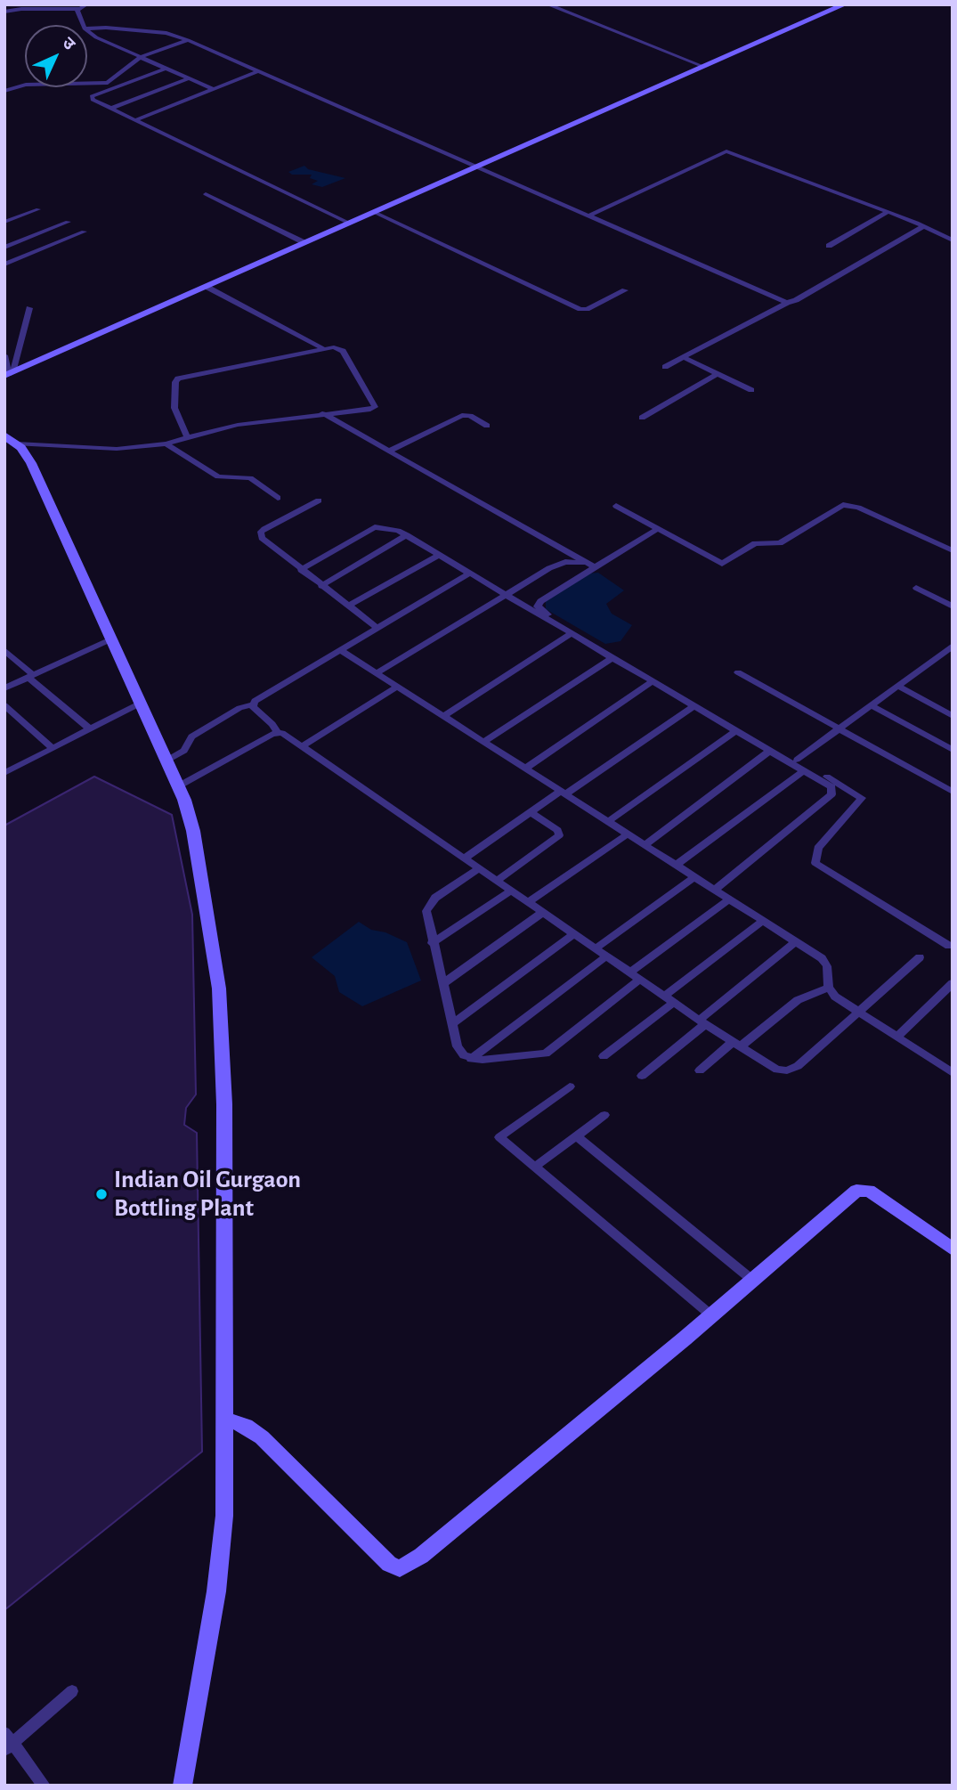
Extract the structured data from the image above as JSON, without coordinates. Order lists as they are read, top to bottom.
{
  "places": ["Indian Oil Gurgaon Bottling Plant"],
  "north": "top right"
}
